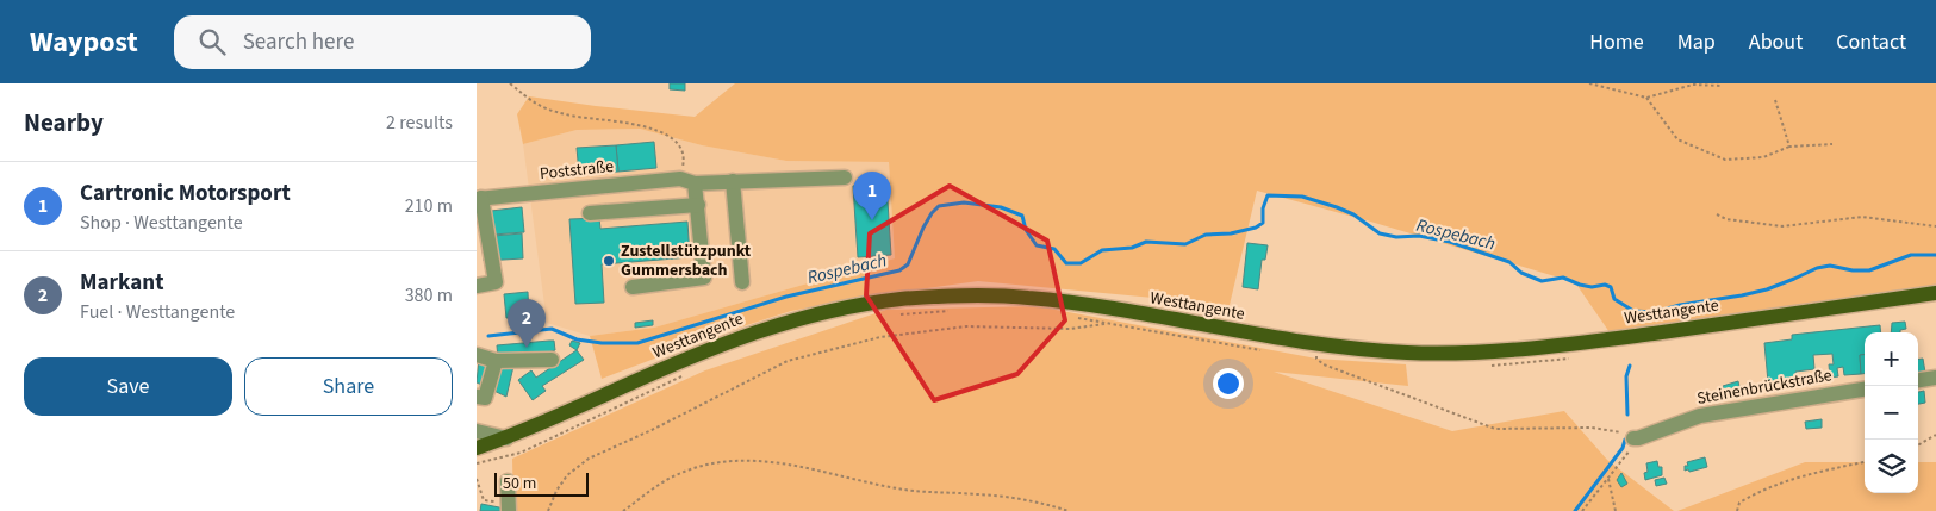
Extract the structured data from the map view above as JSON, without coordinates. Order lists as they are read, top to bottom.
{
  "streets": {
    "main road": ["Westtangente"],
    "street": ["Poststraße", "Steinenbrückstraße"]
  },
  "water": ["Rospebach"],
  "places": ["Zustellstützpunkt Gummersbach"],
  "scale_bar": "50 m",
  "page": {
    "header": "Waypost",
    "search": "Search here",
    "nav": [
      "Home",
      "Map",
      "About",
      "Contact"
    ],
    "heading": ["Nearby", "2 results"],
    "list": [
      {
        "mark": "1",
        "name": "Cartronic Motorsport",
        "note": "Shop · Westtangente",
        "value": "210 m"
      },
      {
        "mark": "2",
        "name": "Markant",
        "note": "Fuel · Westtangente",
        "value": "380 m"
      }
    ],
    "pins": ["1", "2"],
    "map_buttons": ["+", "−"],
    "buttons": ["Save", "Share"],
    "scale": "50 m"
  }
}
